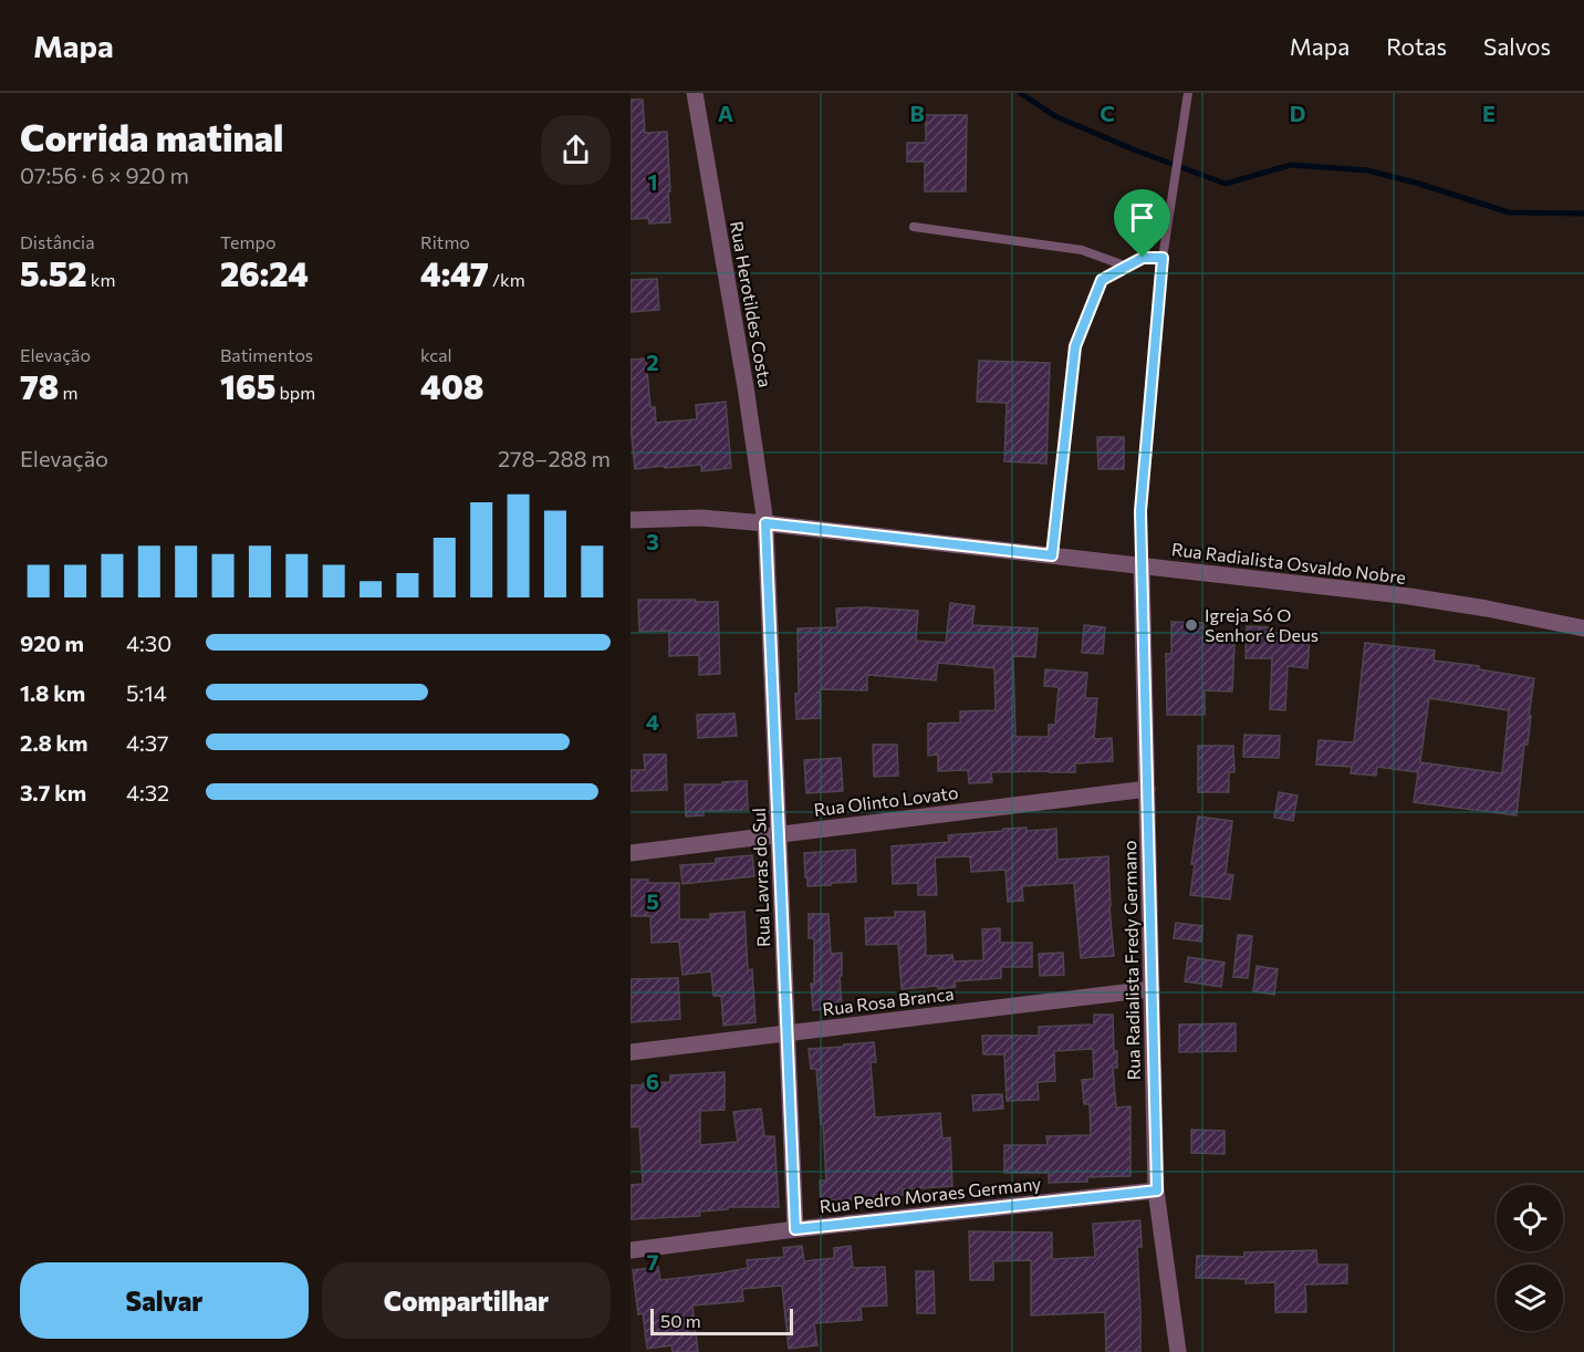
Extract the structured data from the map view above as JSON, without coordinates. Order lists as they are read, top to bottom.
{
  "streets": {
    "street": [
      "Rua Herotildes Costa",
      "Rua Radialista Osvaldo Nobre",
      "Rua Olinto Lovato",
      "Rua Lavras do Sul",
      "Rua Radialista Fredy Germano",
      "Rua Rosa Branca",
      "Rua Pedro Moraes Germany"
    ]
  },
  "crossings": [
    ["Rua Herotildes Costa", "Rua Radialista Osvaldo Nobre"],
    ["Rua Herotildes Costa", "Rua Lavras do Sul"],
    ["Rua Radialista Osvaldo Nobre", "Rua Lavras do Sul"],
    ["Rua Radialista Osvaldo Nobre", "Rua Radialista Fredy Germano"],
    ["Rua Olinto Lovato", "Rua Lavras do Sul"],
    ["Rua Olinto Lovato", "Rua Radialista Fredy Germano"],
    ["Rua Lavras do Sul", "Rua Rosa Branca"],
    ["Rua Lavras do Sul", "Rua Pedro Moraes Germany"],
    ["Rua Radialista Fredy Germano", "Rua Rosa Branca"],
    ["Rua Radialista Fredy Germano", "Rua Pedro Moraes Germany"]
  ],
  "places": ["Igreja Só O Senhor é Deus"],
  "scale_bar": "50 m",
  "page": {
    "header": "Mapa",
    "nav": ["Mapa", "Rotas", "Salvos"],
    "heading": ["Corrida matinal", "07:56 · 6 × 920 m"],
    "stats": [
      ["Distância", "5.52 km"],
      ["Tempo", "26:24"],
      ["Ritmo", "4:47 /km"],
      ["Elevação", "78 m"],
      ["Batimentos", "165 bpm"],
      ["kcal", "408"]
    ],
    "chart": ["Elevação", "278–288 m"],
    "list": [
      {
        "name": "920 m",
        "note": "4:30"
      },
      {
        "name": "1.8 km",
        "note": "5:14"
      },
      {
        "name": "2.8 km",
        "note": "4:37"
      },
      {
        "name": "3.7 km",
        "note": "4:32"
      }
    ],
    "buttons": ["Salvar", "Compartilhar"],
    "scale": "50 m"
  },
  "grid": {
    "columns": [
      "A",
      "B",
      "C",
      "D",
      "E"
    ],
    "rows": [
      "1",
      "2",
      "3",
      "4",
      "5",
      "6",
      "7"
    ]
  }
}
